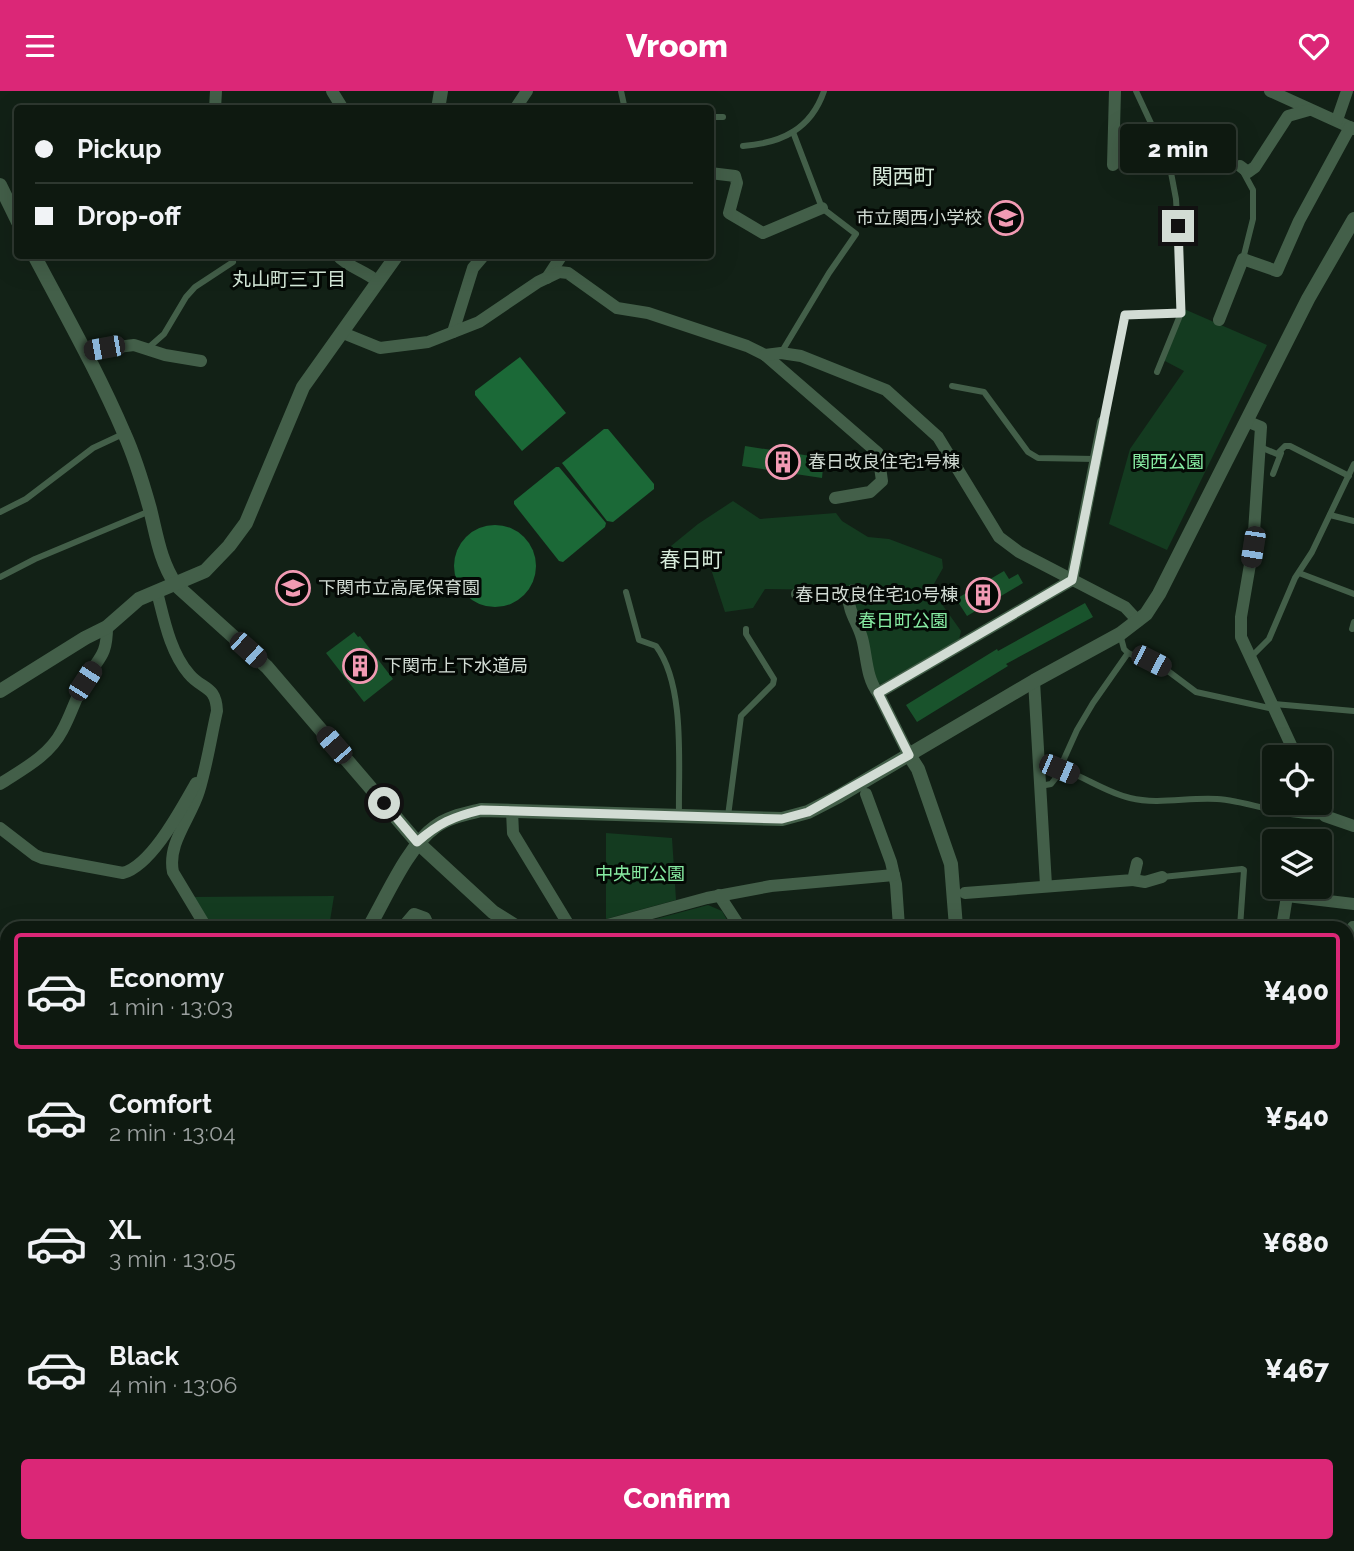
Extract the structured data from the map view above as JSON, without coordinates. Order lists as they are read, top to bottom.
{
  "districts": ["関西町", "丸山町三丁目", "春日町"],
  "parks": ["関西公園", "春日町公園", "中央町公園"],
  "places": {
    "school or university": ["市立関西小学校", "下関市立高尾保育園"],
    "building": ["春日改良住宅1号棟", "春日改良住宅10号棟", "下関市上下水道局"]
  },
  "page": {
    "header": "Vroom",
    "banner": ["Pickup", "Drop-off"],
    "bubble": "2 min",
    "list": [
      {
        "name": "Economy",
        "note": "1 min · 13:03",
        "value": "¥400"
      },
      {
        "name": "Comfort",
        "note": "2 min · 13:04",
        "value": "¥540"
      },
      {
        "name": "XL",
        "note": "3 min · 13:05",
        "value": "¥680"
      },
      {
        "name": "Black",
        "note": "4 min · 13:06",
        "value": "¥467"
      }
    ],
    "buttons": "Confirm"
  }
}
